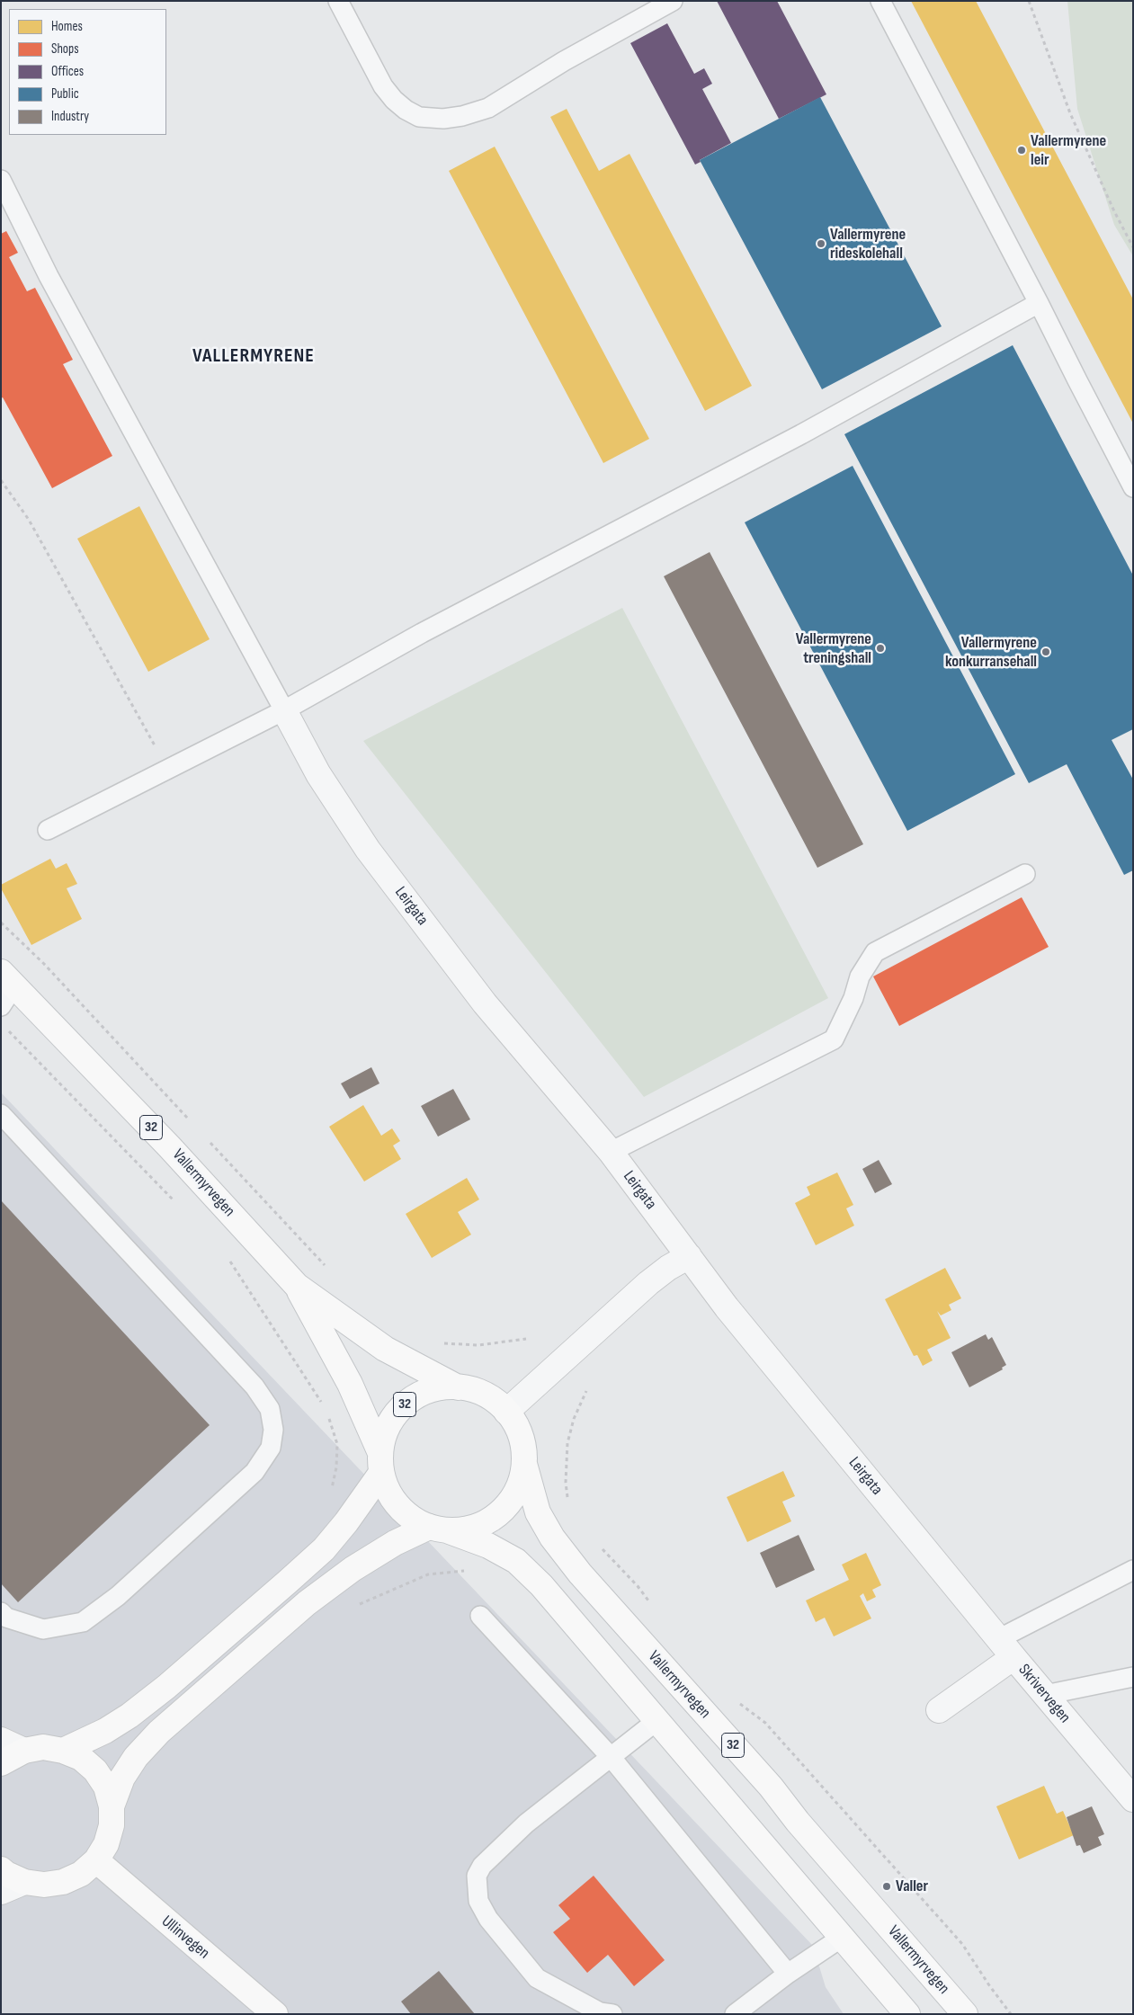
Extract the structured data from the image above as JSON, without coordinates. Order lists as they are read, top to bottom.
{
  "streets": {
    "main road": ["32", "Vallermyrvegen", "Ullinvegen"],
    "street": ["Leirgata", "Skrivervegen"]
  },
  "crossings": [
    ["Leirgata", "Skrivervegen"]
  ],
  "districts": ["VALLERMYRENE"],
  "places": [
    "Vallermyrene leir",
    "Vallermyrene rideskolehall",
    "Vallermyrene treningshall",
    "Vallermyrene konkurransehall",
    "Valler"
  ],
  "legend": [
    "Homes",
    "Shops",
    "Offices",
    "Public",
    "Industry"
  ]
}
